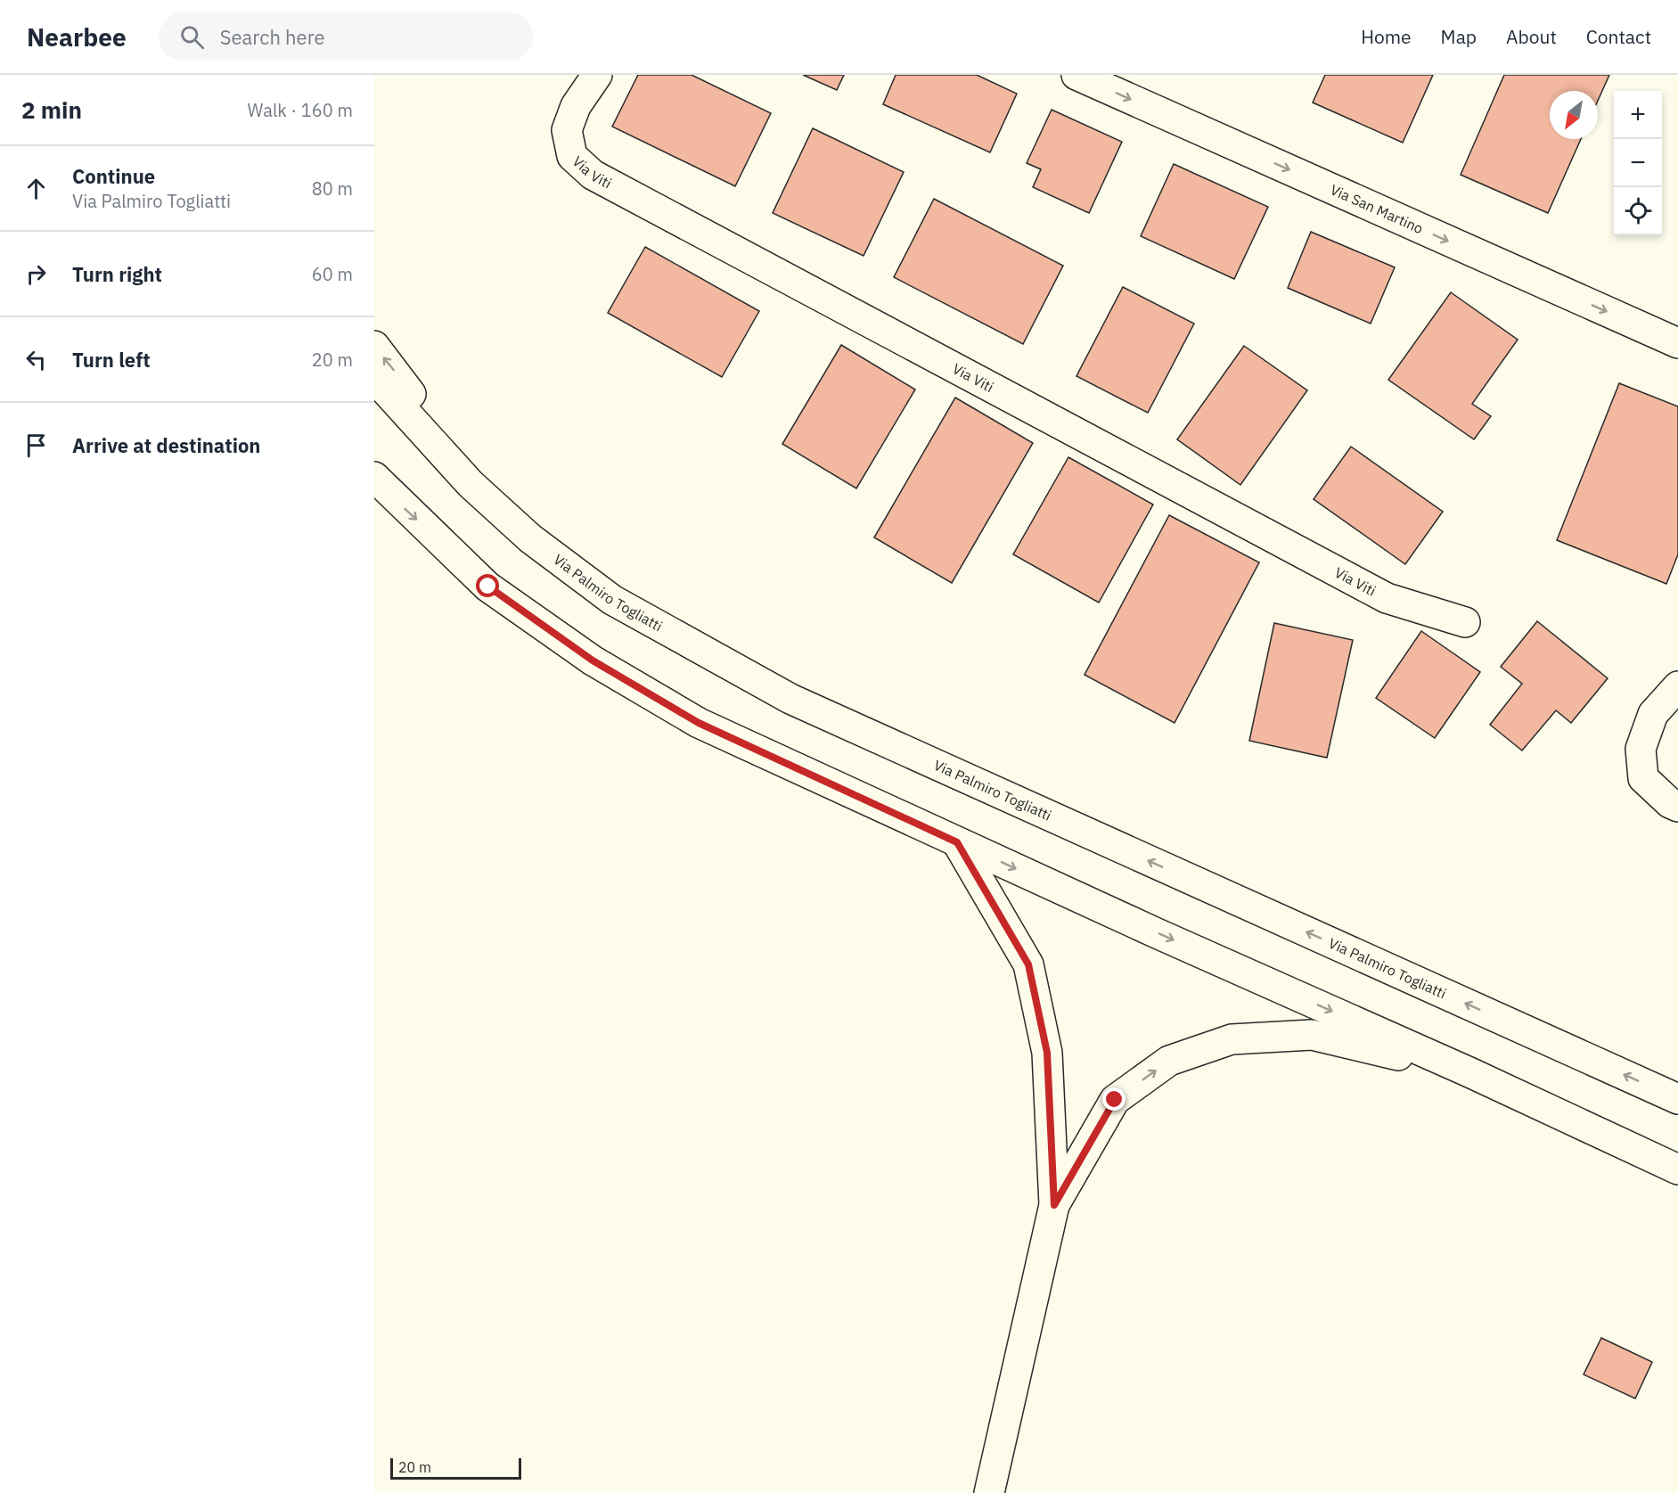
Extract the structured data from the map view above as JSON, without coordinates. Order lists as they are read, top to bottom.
{
  "streets": {
    "street": ["Via Viti", "Via San Martino", "Via Palmiro Togliatti"]
  },
  "one_way": ["Via San Martino"],
  "scale_bar": "20 m",
  "north": "bottom left",
  "page": {
    "header": "Nearbee",
    "search": "Search here",
    "nav": [
      "Home",
      "Map",
      "About",
      "Contact"
    ],
    "heading": ["2 min", "Walk · 160 m"],
    "map_buttons": ["+", "−"],
    "list": [
      ["Continue", "Via Palmiro Togliatti", "80 m"],
      ["Turn right", "60 m"],
      ["Turn left", "20 m"],
      "Arrive at destination"
    ],
    "scale": "20 m"
  }
}
